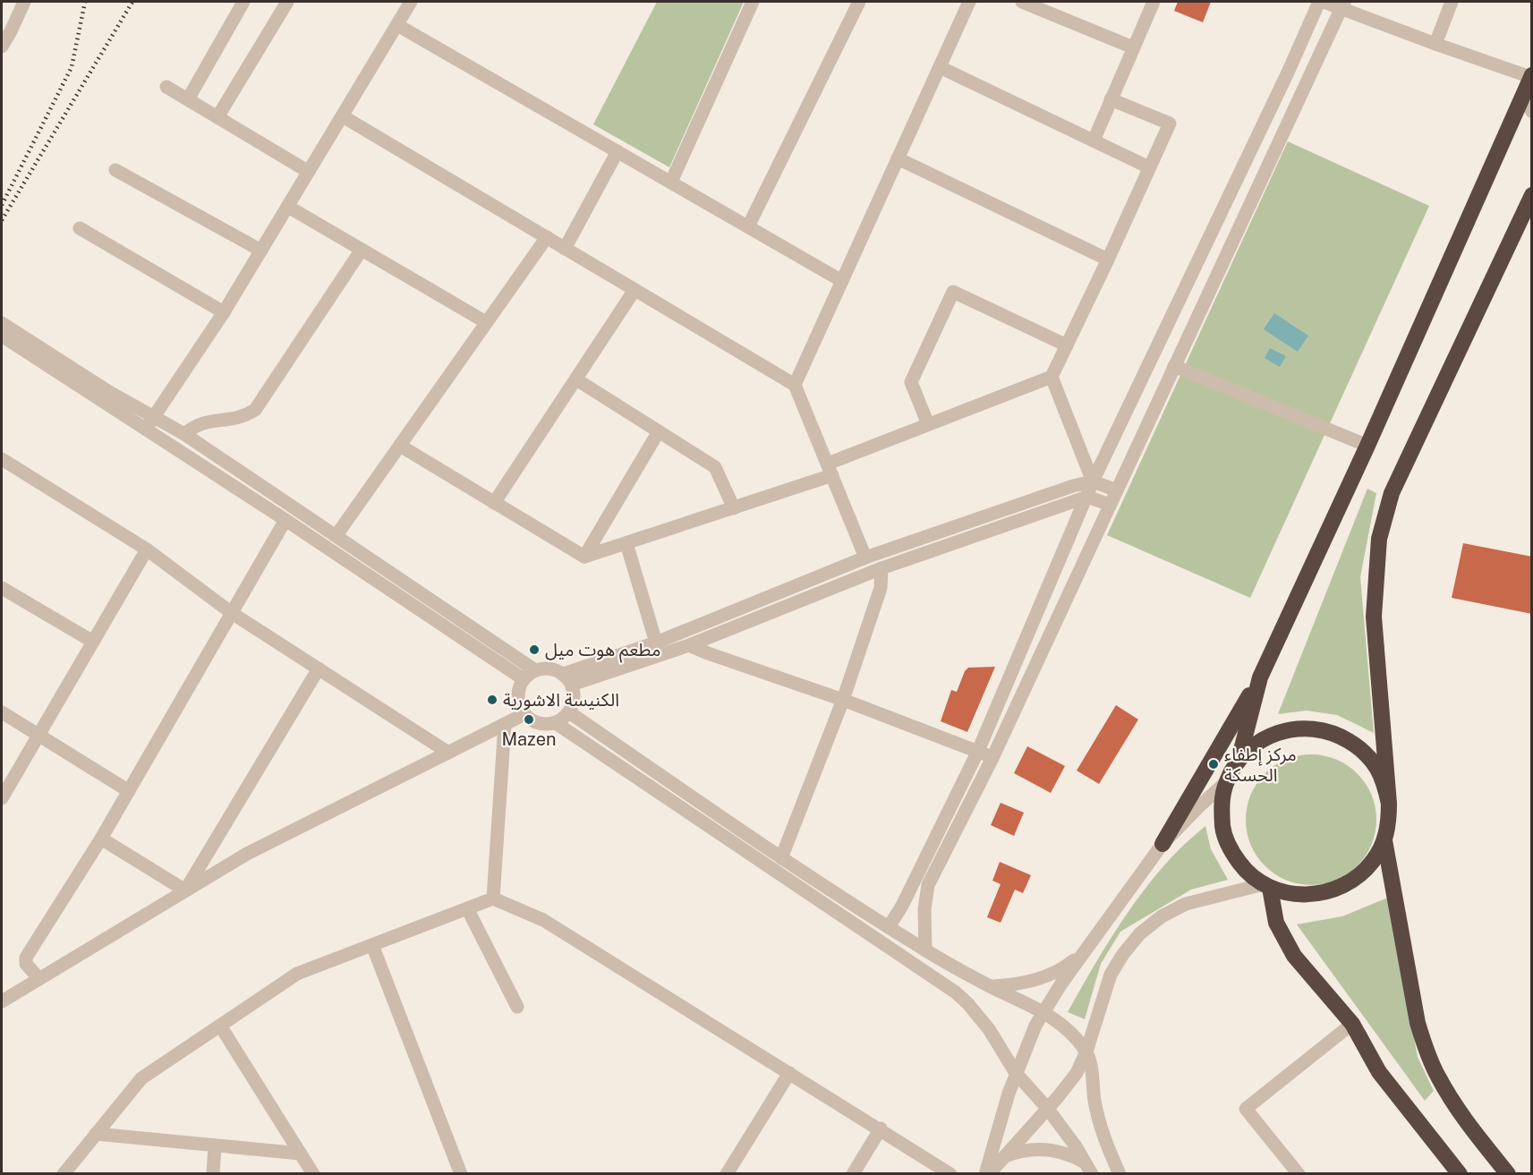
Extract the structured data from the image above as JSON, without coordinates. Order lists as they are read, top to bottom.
{
  "places": [
    "مطعم هوت ميل",
    "الكنيسة الاشورية",
    "Mazen",
    "مركز إطفاء الحسكة"
  ]
}
